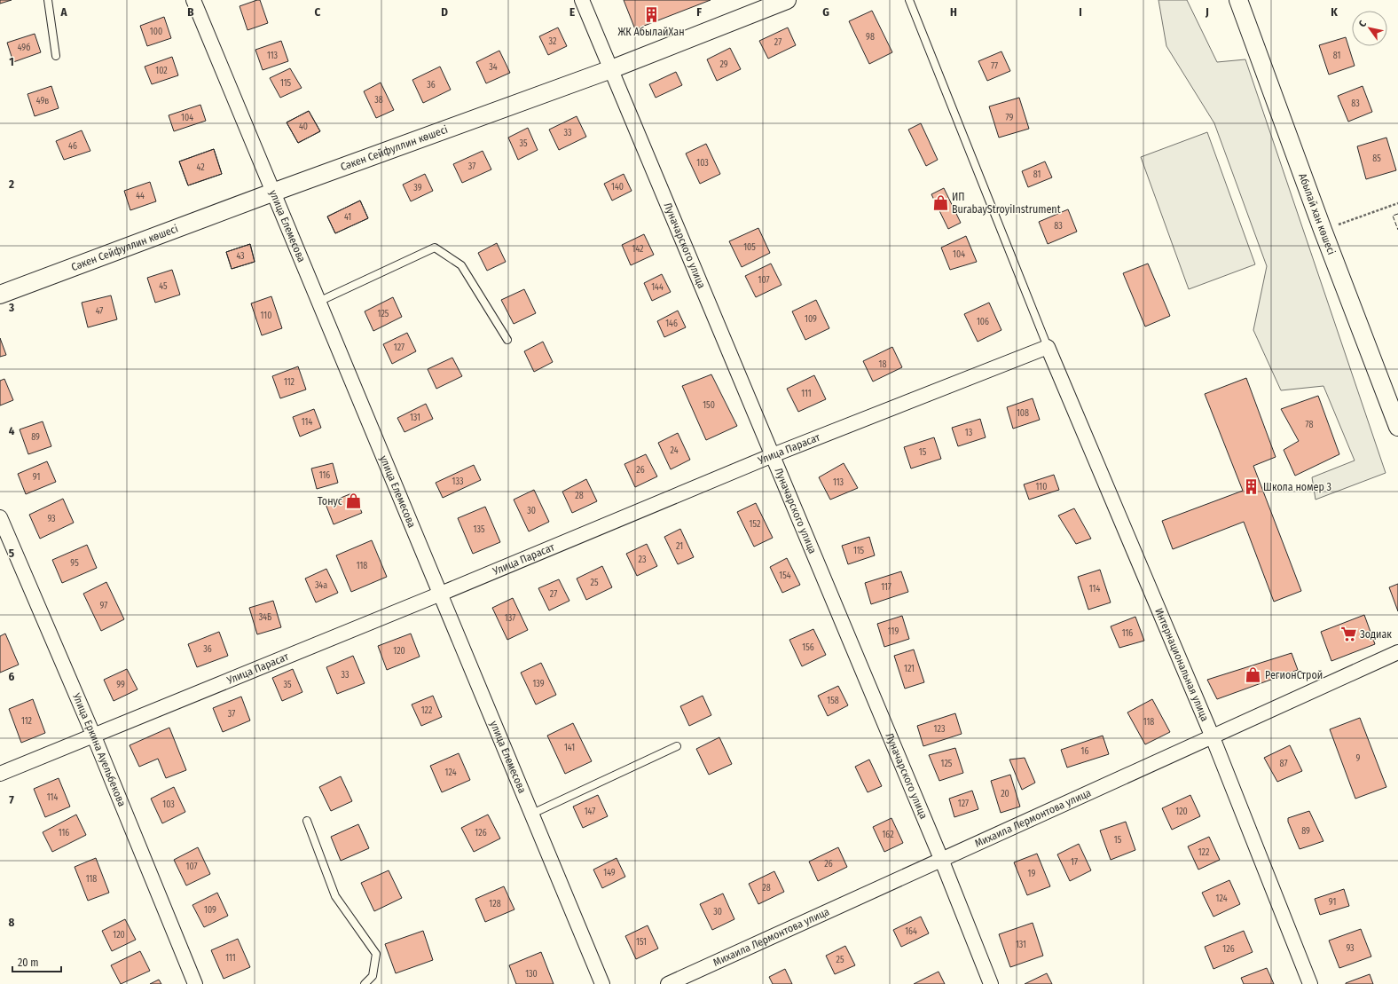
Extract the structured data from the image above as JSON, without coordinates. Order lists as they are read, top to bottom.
{
  "streets": {
    "street": [
      "Сәкен Сейфуллин көшесі",
      "Абылай хан көшесі",
      "улица Елемесова",
      "Луначарского улица",
      "Улица Парасат",
      "Интернациональная улица",
      "Улица Еркина Ауельбекова",
      "Михаила Лермонтова улица"
    ]
  },
  "crossings": [
    ["Сәкен Сейфуллин көшесі", "улица Елемесова"],
    ["Сәкен Сейфуллин көшесі", "Луначарского улица"],
    ["улица Елемесова", "Улица Парасат"],
    ["Луначарского улица", "Улица Парасат"],
    ["Луначарского улица", "Михаила Лермонтова улица"],
    ["Улица Парасат", "Интернациональная улица"],
    ["Улица Парасат", "Улица Еркина Ауельбекова"],
    ["Интернациональная улица", "Михаила Лермонтова улица"]
  ],
  "places": {
    "building": ["ЖК АбылайХан", "Школа номер 3"],
    "shop": ["ИП BurabayStroyiInstrument", "Тонус", "РегионСтрой"],
    "supermarket": ["Зодиак"]
  },
  "house_numbers": [
    "100",
    "98",
    "32",
    "27",
    "49б",
    "113",
    "81",
    "29",
    "77",
    "34",
    "102",
    "115",
    "36",
    "38",
    "49в",
    "83",
    "104",
    "79",
    "40",
    "33",
    "35",
    "46",
    "85",
    "103",
    "37",
    "42",
    "81",
    "140",
    "39",
    "44",
    "41",
    "83",
    "105",
    "142",
    "104",
    "43",
    "107",
    "45",
    "144",
    "47",
    "125",
    "110",
    "109",
    "106",
    "146",
    "127",
    "18",
    "112",
    "111",
    "150",
    "108",
    "131",
    "114",
    "78",
    "13",
    "89",
    "24",
    "15",
    "26",
    "116",
    "91",
    "133",
    "113",
    "110",
    "28",
    "30",
    "93",
    "152",
    "135",
    "21",
    "115",
    "23",
    "95",
    "118",
    "154",
    "25",
    "34а",
    "117",
    "114",
    "27",
    "97",
    "34Б",
    "137",
    "119",
    "116",
    "156",
    "36",
    "120",
    "121",
    "33",
    "139",
    "99",
    "35",
    "158",
    "122",
    "37",
    "112",
    "118",
    "123",
    "141",
    "16",
    "9",
    "125",
    "87",
    "124",
    "20",
    "114",
    "127",
    "103",
    "147",
    "120",
    "89",
    "116",
    "126",
    "162",
    "15",
    "122",
    "17",
    "26",
    "107",
    "149",
    "19",
    "118",
    "28",
    "124",
    "91",
    "128",
    "109",
    "30",
    "164",
    "120",
    "151",
    "131",
    "93",
    "126",
    "111",
    "25",
    "130"
  ],
  "scale_bar": "20 m",
  "north": "top left",
  "grid": {
    "columns": [
      "A",
      "B",
      "C",
      "D",
      "E",
      "F",
      "G",
      "H",
      "I",
      "J",
      "K"
    ],
    "rows": [
      "1",
      "2",
      "3",
      "4",
      "5",
      "6",
      "7",
      "8"
    ]
  }
}
